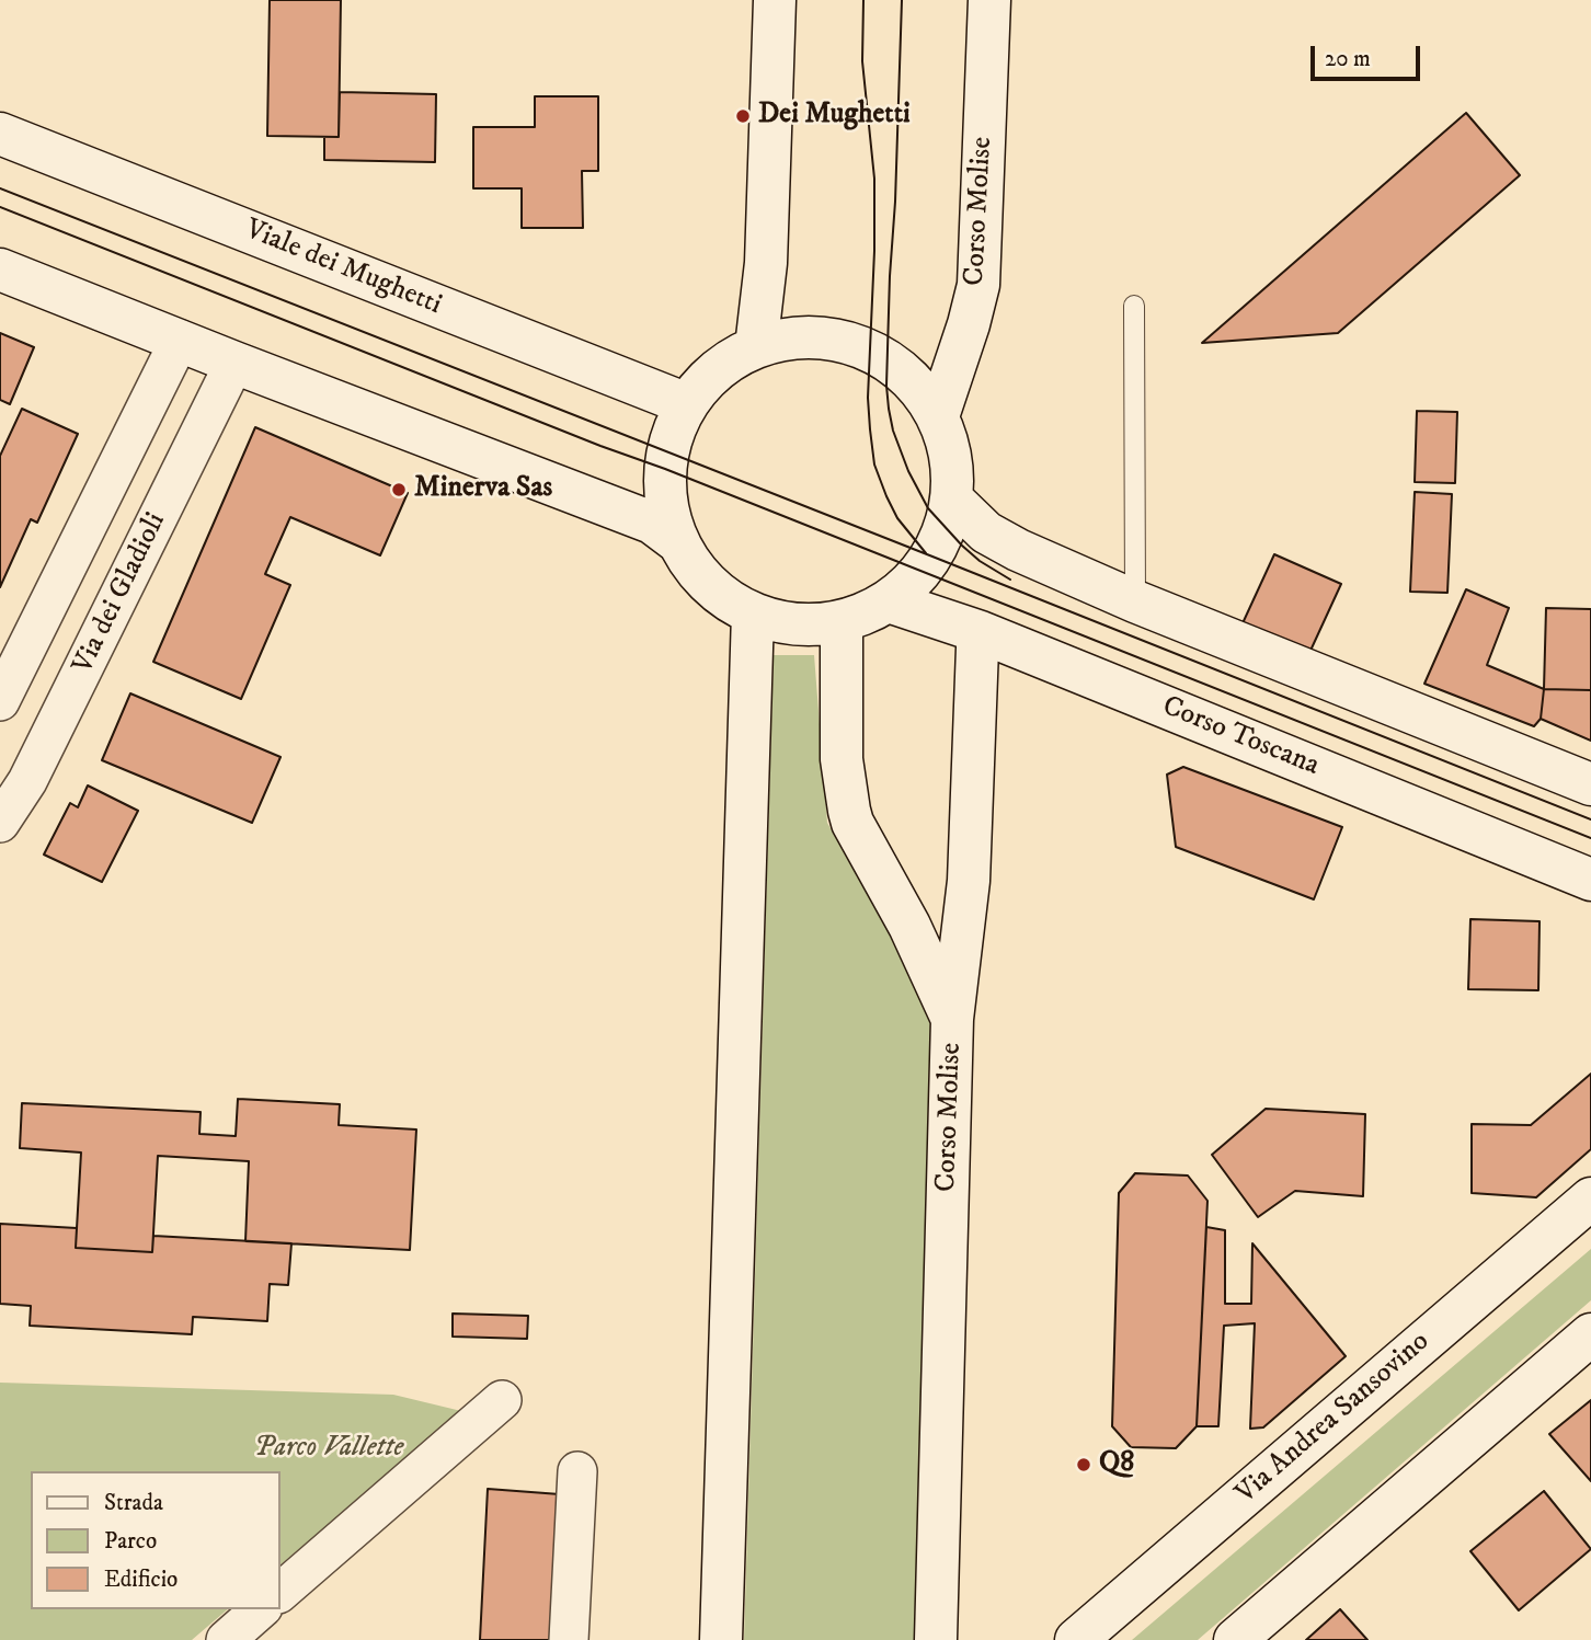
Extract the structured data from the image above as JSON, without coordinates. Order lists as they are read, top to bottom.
{
  "streets": {
    "street": [
      "Corso Molise",
      "Viale dei Mughetti",
      "Via dei Gladioli",
      "Corso Toscana",
      "Via Andrea Sansovino"
    ]
  },
  "parks": ["Parco Vallette"],
  "places": ["Dei Mughetti", "Minerva Sas", "Q8"],
  "legend": ["Strada", "Parco", "Edificio"],
  "scale_bar": "20 m"
}
